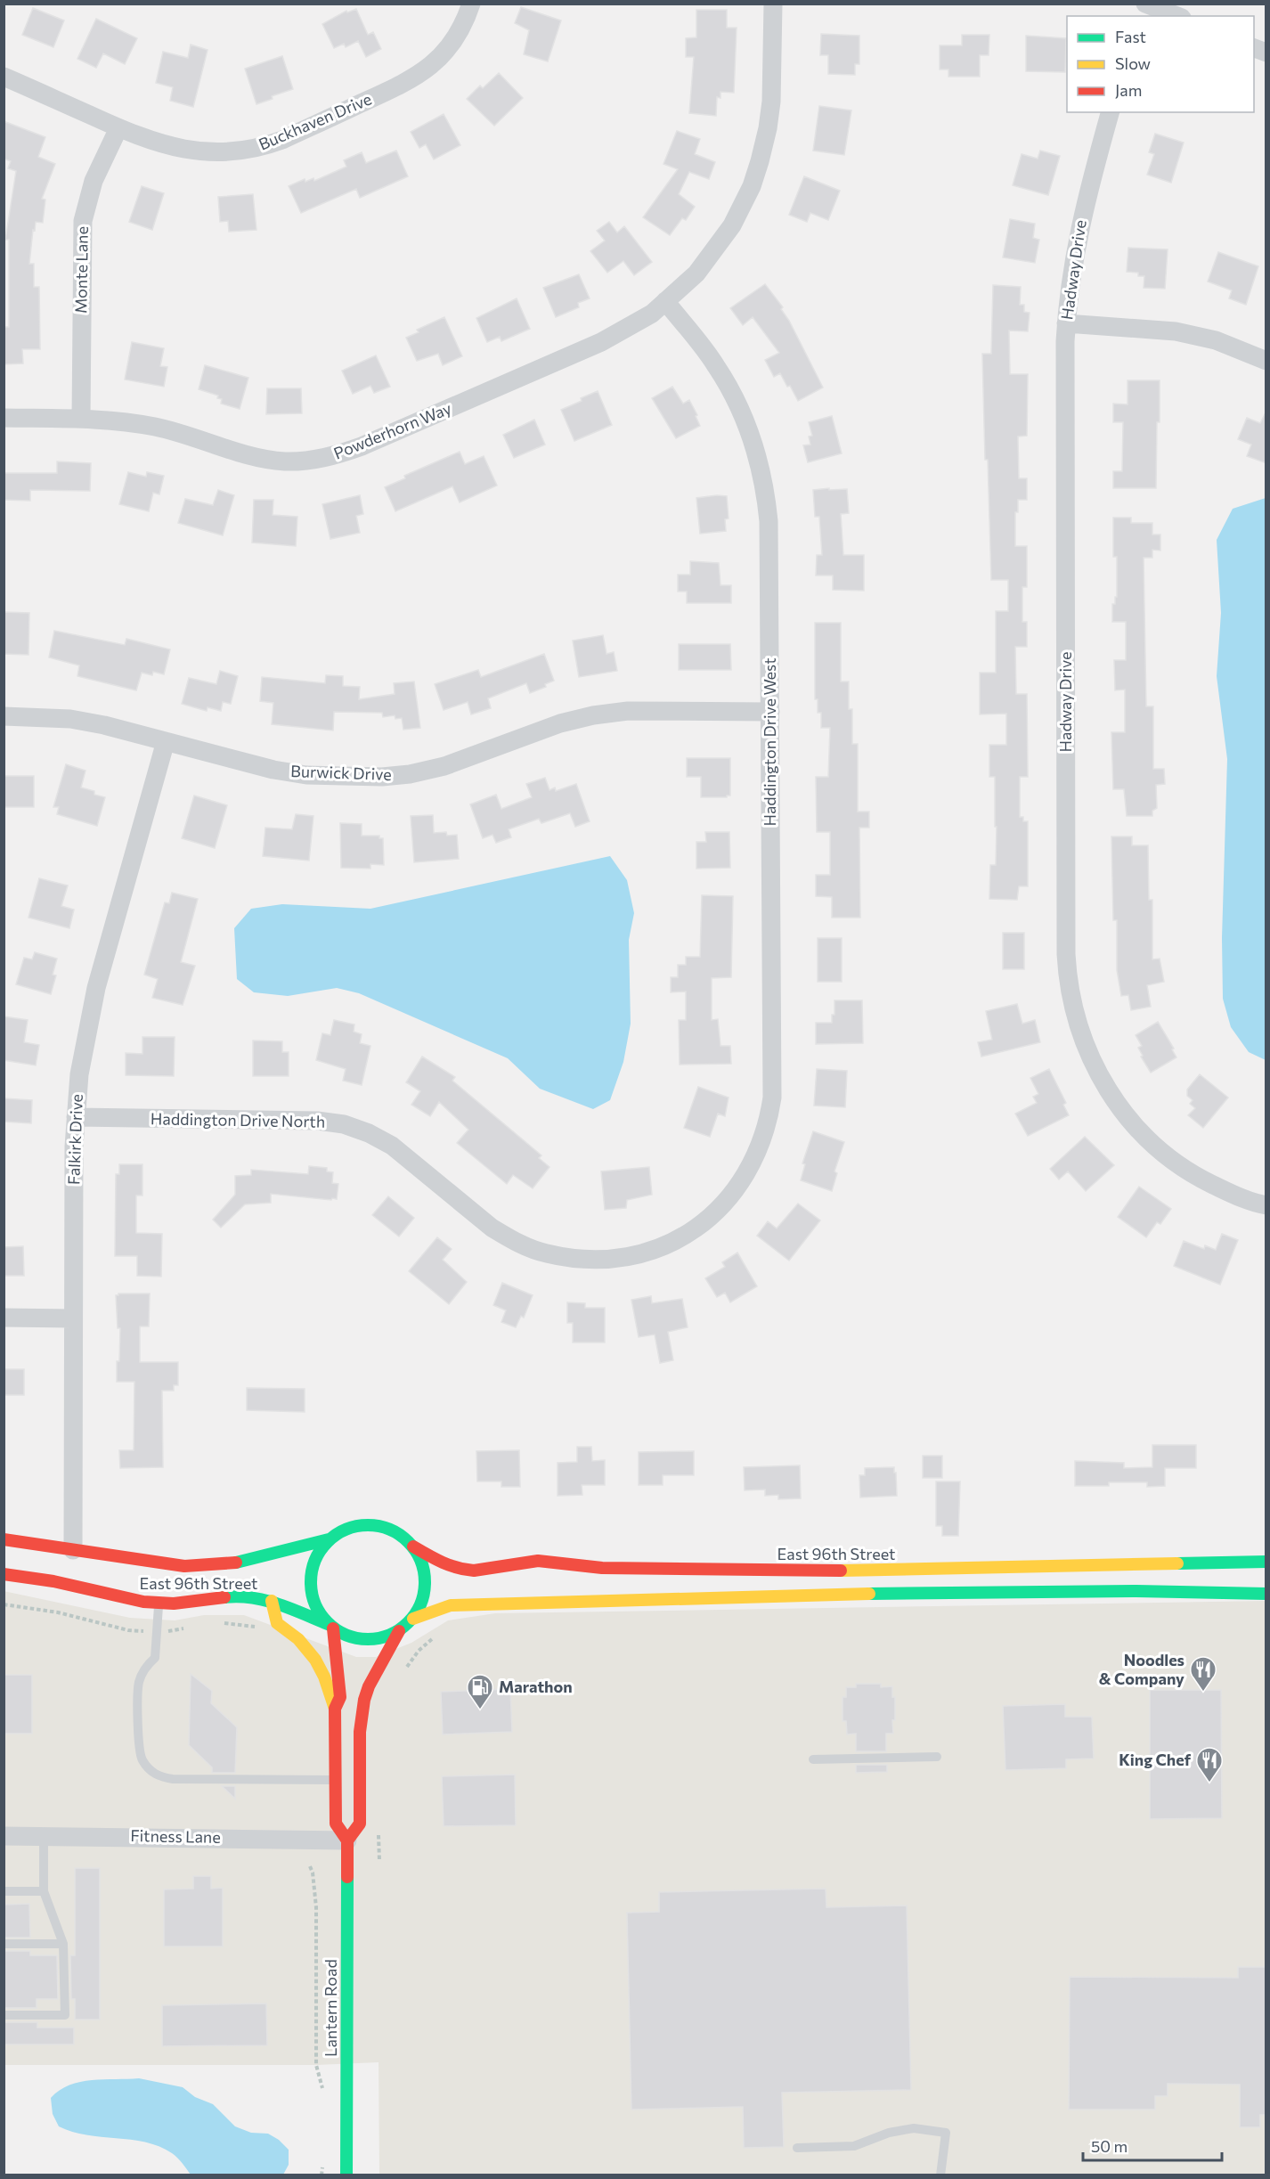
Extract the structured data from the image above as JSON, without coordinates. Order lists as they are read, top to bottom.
{
  "streets": {
    "main road": ["East 96th Street", "Lantern Road"],
    "street": [
      "Buckhaven Drive",
      "Monte Lane",
      "Hadway Drive",
      "Powderhorn Way",
      "Haddington Drive West",
      "Burwick Drive",
      "Haddington Drive North",
      "Falkirk Drive",
      "Fitness Lane"
    ]
  },
  "crossings": [
    ["Buckhaven Drive", "Monte Lane"],
    ["Monte Lane", "Powderhorn Way"],
    ["Powderhorn Way", "Haddington Drive West"],
    ["Haddington Drive West", "Burwick Drive"],
    ["Haddington Drive West", "Haddington Drive North"],
    ["Burwick Drive", "Falkirk Drive"],
    ["Haddington Drive North", "Falkirk Drive"],
    ["Falkirk Drive", "East 96th Street"],
    ["East 96th Street", "Lantern Road"],
    ["Fitness Lane", "Lantern Road"]
  ],
  "places": {
    "restaurant": ["Noodles & Company", "King Chef"],
    "fuel station": ["Marathon"]
  },
  "legend": ["Fast", "Slow", "Jam"],
  "scale_bar": "50 m"
}
